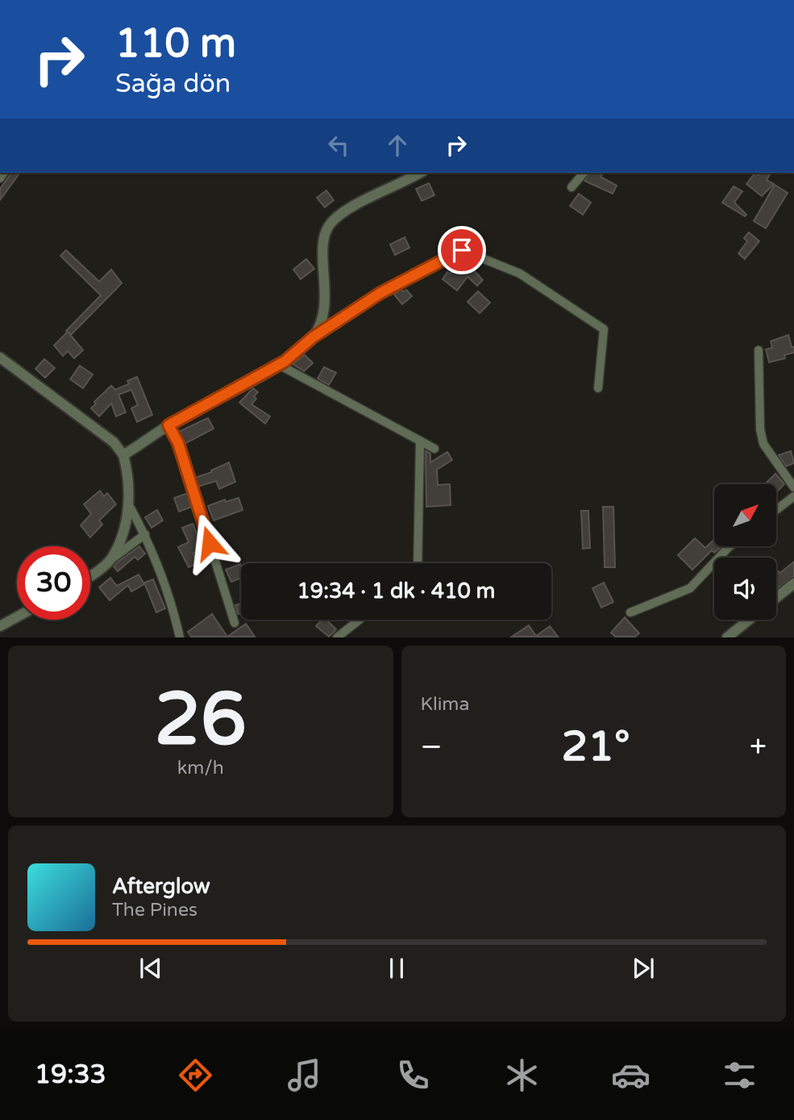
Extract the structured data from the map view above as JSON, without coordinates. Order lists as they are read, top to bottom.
{
  "north": "top right",
  "page": {
    "turn": ["110 m", "Sağa dön"],
    "limit": "30",
    "trip": "19:34 · 1 dk · 410 m",
    "tile": [
      ["26", "km/h"],
      "Klima"
    ],
    "heat": ["−", "21°", "+"],
    "song": ["Afterglow", "The Pines"],
    "tabs": "19:33"
  }
}
